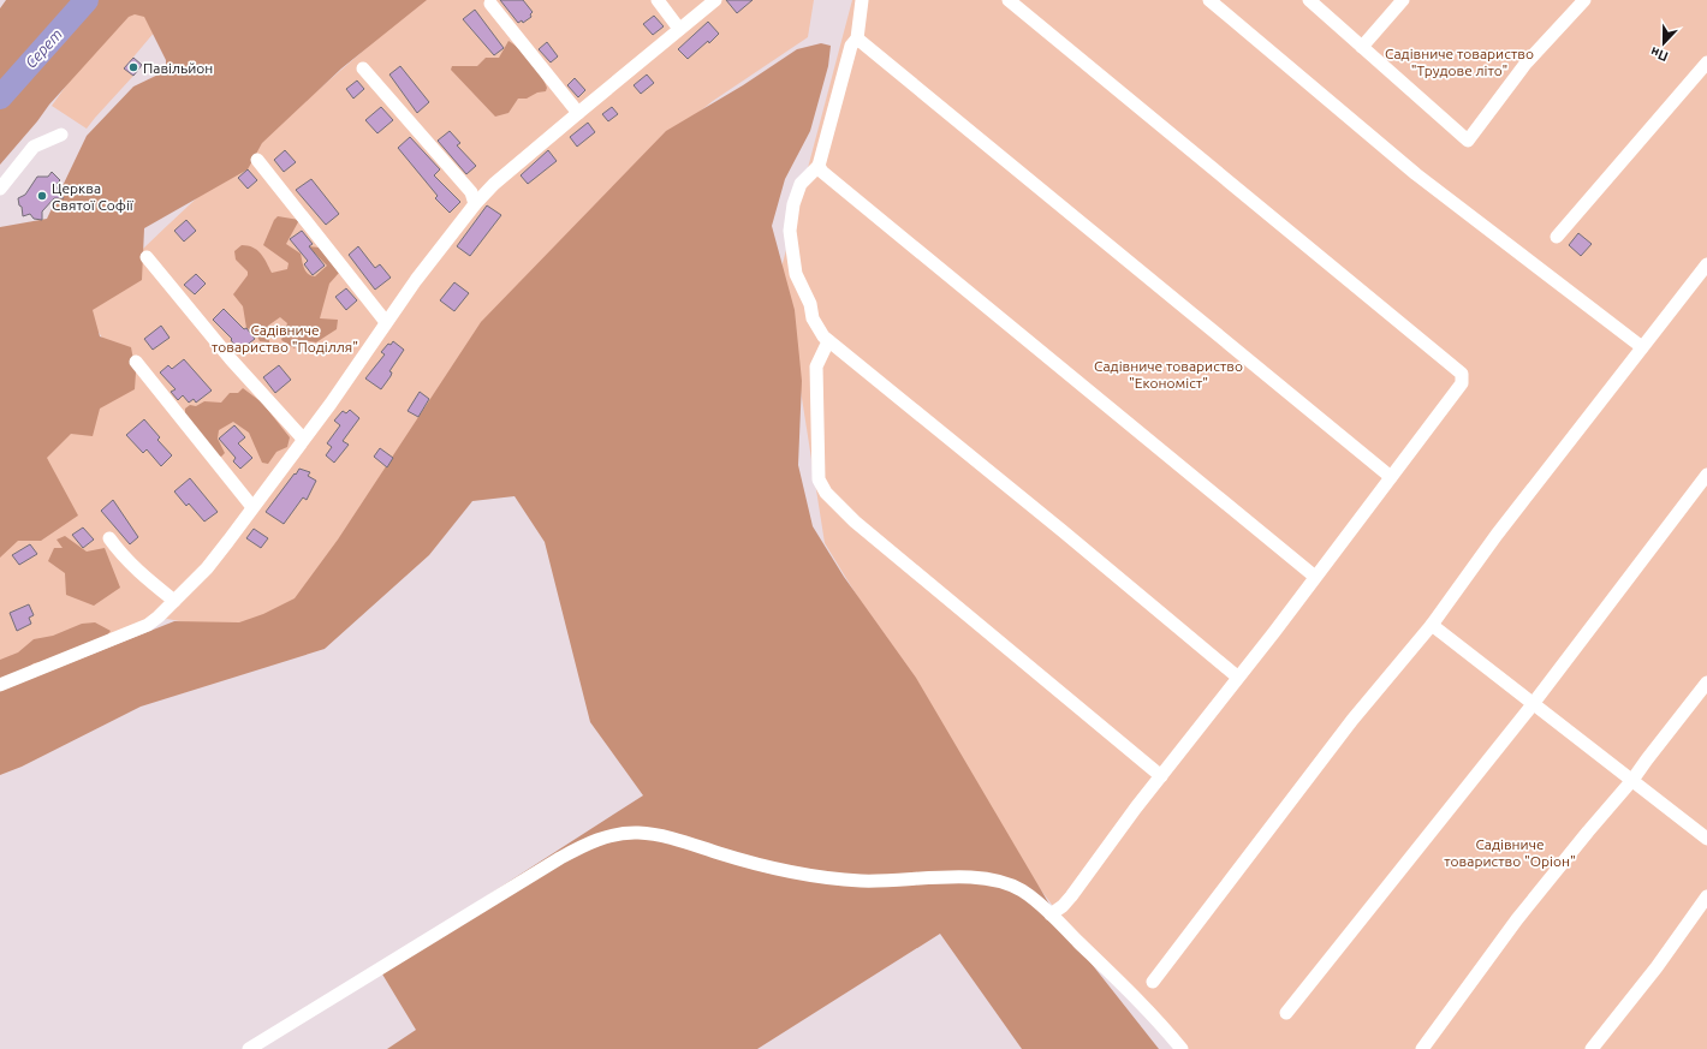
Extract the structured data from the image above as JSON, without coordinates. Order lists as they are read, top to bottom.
{
  "water": ["Серет"],
  "parks": [
    "Садівниче товариство \"Трудове літо\"",
    "Садівниче товариство \"Поділля\"",
    "Садівниче товариство \"Економіст\"",
    "Садівниче товариство \"Оріон\""
  ],
  "places": ["Павільйон", "Церква Святої Софії"],
  "north": "bottom"
}
